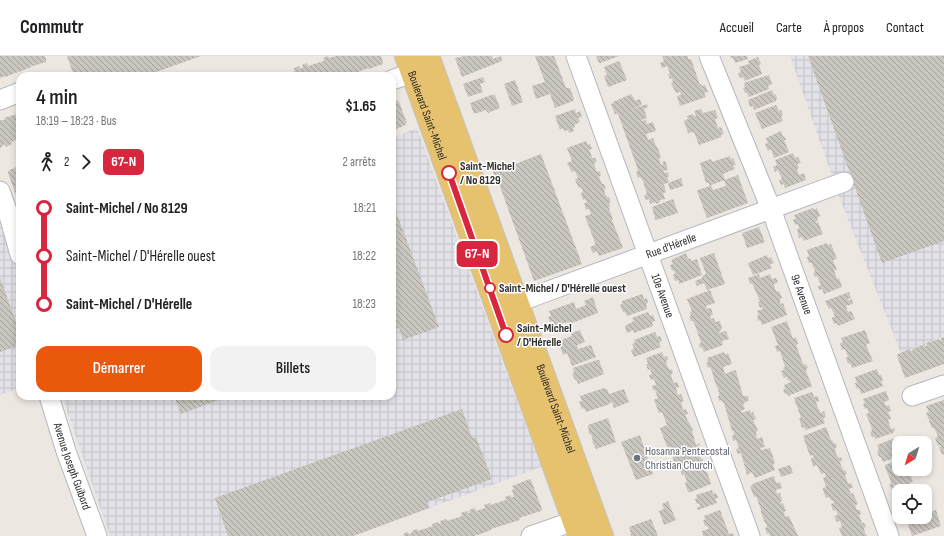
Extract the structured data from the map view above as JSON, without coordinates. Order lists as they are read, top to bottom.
{
  "streets": {
    "main road": ["Boulevard Saint-Michel"],
    "street": [
      "Rue d'Hérelle",
      "9e Avenue",
      "10e Avenue",
      "Avenue Joseph Guibord"
    ]
  },
  "crossings": [
    ["Boulevard Saint-Michel", "Rue d'Hérelle"],
    ["Rue d'Hérelle", "9e Avenue"],
    ["Rue d'Hérelle", "10e Avenue"]
  ],
  "places": [
    "Saint-Michel / No 8129",
    "Saint-Michel / D'Hérelle ouest",
    "Saint-Michel / D'Hérelle",
    "Hosanna Pentecostal Christian Church"
  ],
  "lines": ["bus line 67-N"],
  "north": "bottom left",
  "page": {
    "header": "Commutr",
    "nav": [
      "Accueil",
      "Carte",
      "À propos",
      "Contact"
    ],
    "on_map": "67-N",
    "heading": ["4 min", "18:19 – 18:23 · Bus", "$1.65"],
    "legs": ["2", "67-N", "2 arrêts"],
    "list": [
      {
        "name": "Saint-Michel / No 8129",
        "value": "18:21"
      },
      {
        "name": "Saint-Michel / D'Hérelle ouest",
        "value": "18:22"
      },
      {
        "name": "Saint-Michel / D'Hérelle",
        "value": "18:23"
      }
    ],
    "buttons": ["Démarrer", "Billets"]
  }
}
